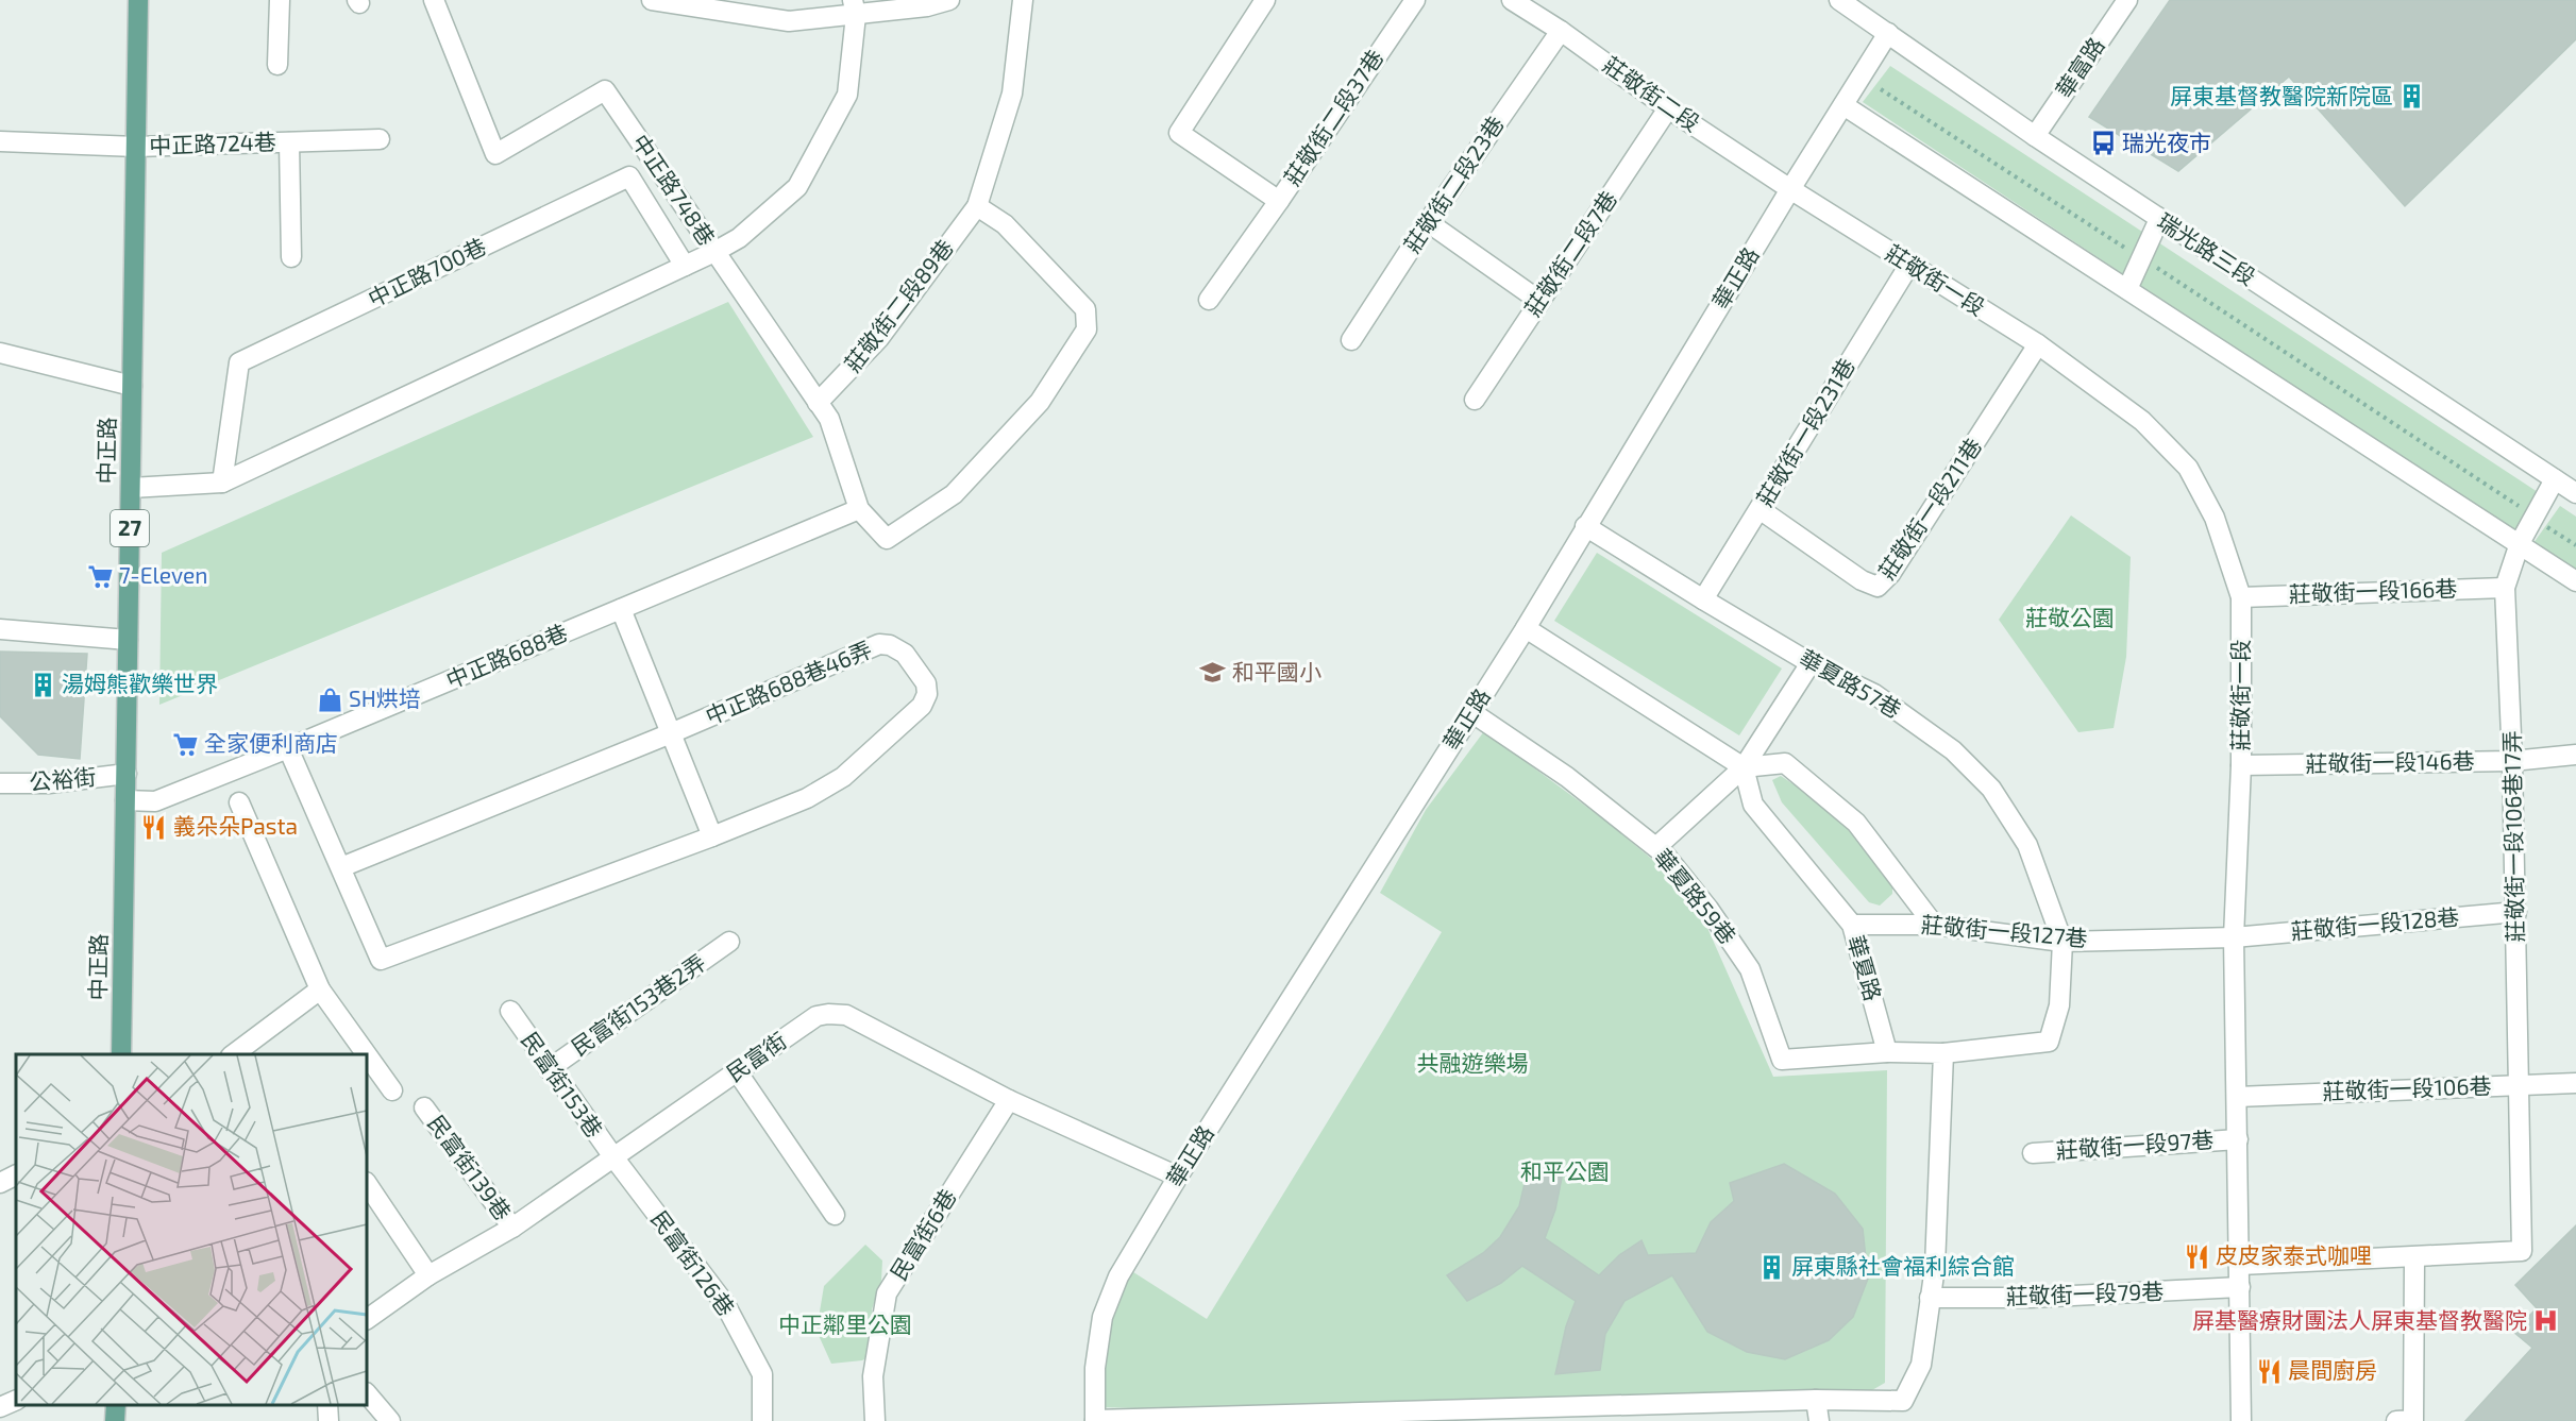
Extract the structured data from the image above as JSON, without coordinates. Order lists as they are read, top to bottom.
{
  "streets": {
    "main road": ["中正路", "27"],
    "street": [
      "華富路",
      "莊敬街二段",
      "莊敬街二段37巷",
      "中正路724巷",
      "莊敬街二段23巷",
      "中正路748巷",
      "瑞光路三段",
      "莊敬街二段7巷",
      "中正路700巷",
      "華正路",
      "莊敬街一段",
      "莊敬街二段89巷",
      "莊敬街一段231巷",
      "莊敬街一段211巷",
      "莊敬街一段166巷",
      "中正路688巷",
      "中正路688巷46弄",
      "華夏路57巷",
      "莊敬街一段146巷",
      "公裕街",
      "莊敬街一段106巷17弄",
      "華夏路59巷",
      "莊敬街一段128巷",
      "莊敬街一段127巷",
      "華夏路",
      "民富街153巷2弄",
      "民富街",
      "民富街153巷",
      "莊敬街一段106巷",
      "莊敬街一段97巷",
      "民富街139巷",
      "民富街6巷",
      "民富街126巷",
      "莊敬街一段79巷"
    ]
  },
  "crossings": [
    ["華富路", "瑞光路三段"],
    ["莊敬街二段", "莊敬街二段23巷"],
    ["莊敬街二段", "莊敬街二段7巷"],
    ["莊敬街二段", "華正路"],
    ["莊敬街二段", "莊敬街一段"],
    ["中正路724巷", "中正路"],
    ["中正路748巷", "莊敬街二段89巷"],
    ["中正路748巷", "中正路688巷"],
    ["瑞光路三段", "華正路"],
    ["華正路", "莊敬街一段"],
    ["華正路", "華夏路57巷"],
    ["華正路", "華夏路59巷"],
    ["華正路", "民富街"],
    ["莊敬街一段", "莊敬街一段231巷"],
    ["莊敬街一段", "莊敬街一段211巷"],
    ["莊敬街一段", "莊敬街一段166巷"],
    ["莊敬街一段", "莊敬街一段146巷"],
    ["莊敬街一段", "莊敬街一段128巷"],
    ["莊敬街一段", "莊敬街一段127巷"],
    ["莊敬街一段", "莊敬街一段106巷"],
    ["莊敬街一段", "莊敬街一段97巷"],
    ["莊敬街一段", "莊敬街一段79巷"],
    ["莊敬街一段231巷", "莊敬街一段211巷"],
    ["莊敬街一段231巷", "華夏路57巷"],
    ["中正路", "中正路688巷"],
    ["中正路", "公裕街"],
    ["莊敬街一段166巷", "莊敬街一段106巷17弄"],
    ["華夏路57巷", "莊敬街一段127巷"],
    ["莊敬街一段146巷", "莊敬街一段106巷17弄"],
    ["莊敬街一段106巷17弄", "莊敬街一段128巷"],
    ["莊敬街一段106巷17弄", "莊敬街一段106巷"],
    ["華夏路59巷", "華夏路"],
    ["莊敬街一段128巷", "莊敬街一段127巷"],
    ["莊敬街一段127巷", "華夏路"],
    ["民富街153巷2弄", "民富街153巷"],
    ["民富街", "民富街153巷"],
    ["民富街", "民富街139巷"],
    ["民富街", "民富街6巷"],
    ["民富街", "民富街126巷"],
    ["民富街153巷", "民富街126巷"]
  ],
  "parks": [
    "莊敬公園",
    "共融遊樂場",
    "和平公園",
    "中正鄰里公園"
  ],
  "places": {
    "building": ["屏東基督教醫院新院區", "湯姆熊歡樂世界", "屏東縣社會福利綜合館"],
    "bus stop": ["瑞光夜市"],
    "supermarket": ["7-Eleven", "全家便利商店"],
    "school or university": ["和平國小"],
    "shop": ["SH烘培"],
    "restaurant": ["義朵朵Pasta", "皮皮家泰式咖哩", "晨間廚房"],
    "hospital": ["屏基醫療財團法人屏東基督教醫院"]
  }
}
